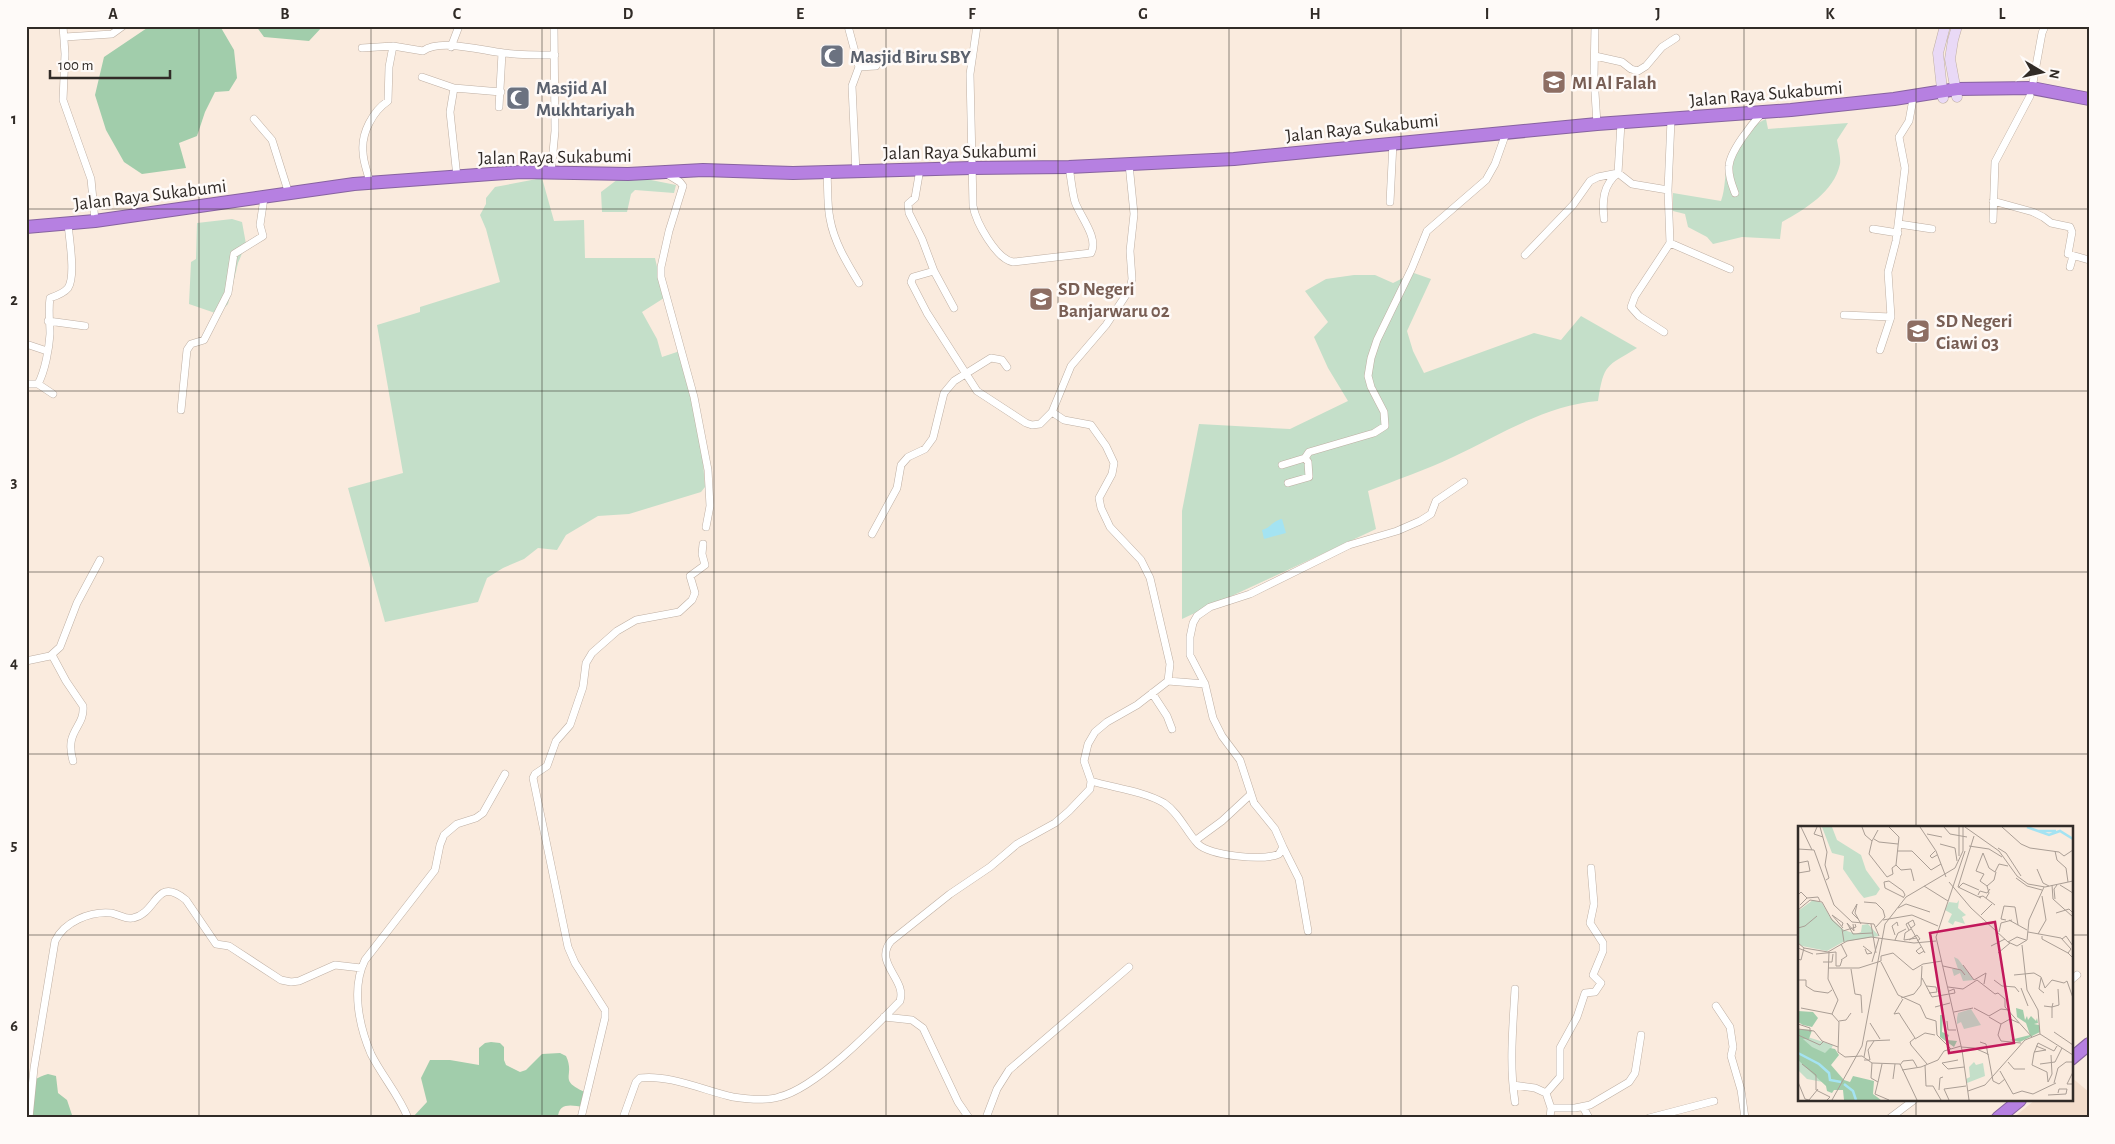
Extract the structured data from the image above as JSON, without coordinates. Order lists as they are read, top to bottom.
{
  "streets": {
    "highway": ["Jalan Raya Sukabumi"]
  },
  "places": {
    "mosque": ["Masjid Biru SBY", "Masjid Al Mukhtariyah"],
    "school or university": ["MI Al Falah", "SD Negeri Banjarwaru 02", "SD Negeri Ciawi 03"]
  },
  "scale_bar": "100 m",
  "north": "right",
  "grid": {
    "columns": [
      "A",
      "B",
      "C",
      "D",
      "E",
      "F",
      "G",
      "H",
      "I",
      "J",
      "K",
      "L"
    ],
    "rows": [
      "1",
      "2",
      "3",
      "4",
      "5",
      "6"
    ]
  }
}
